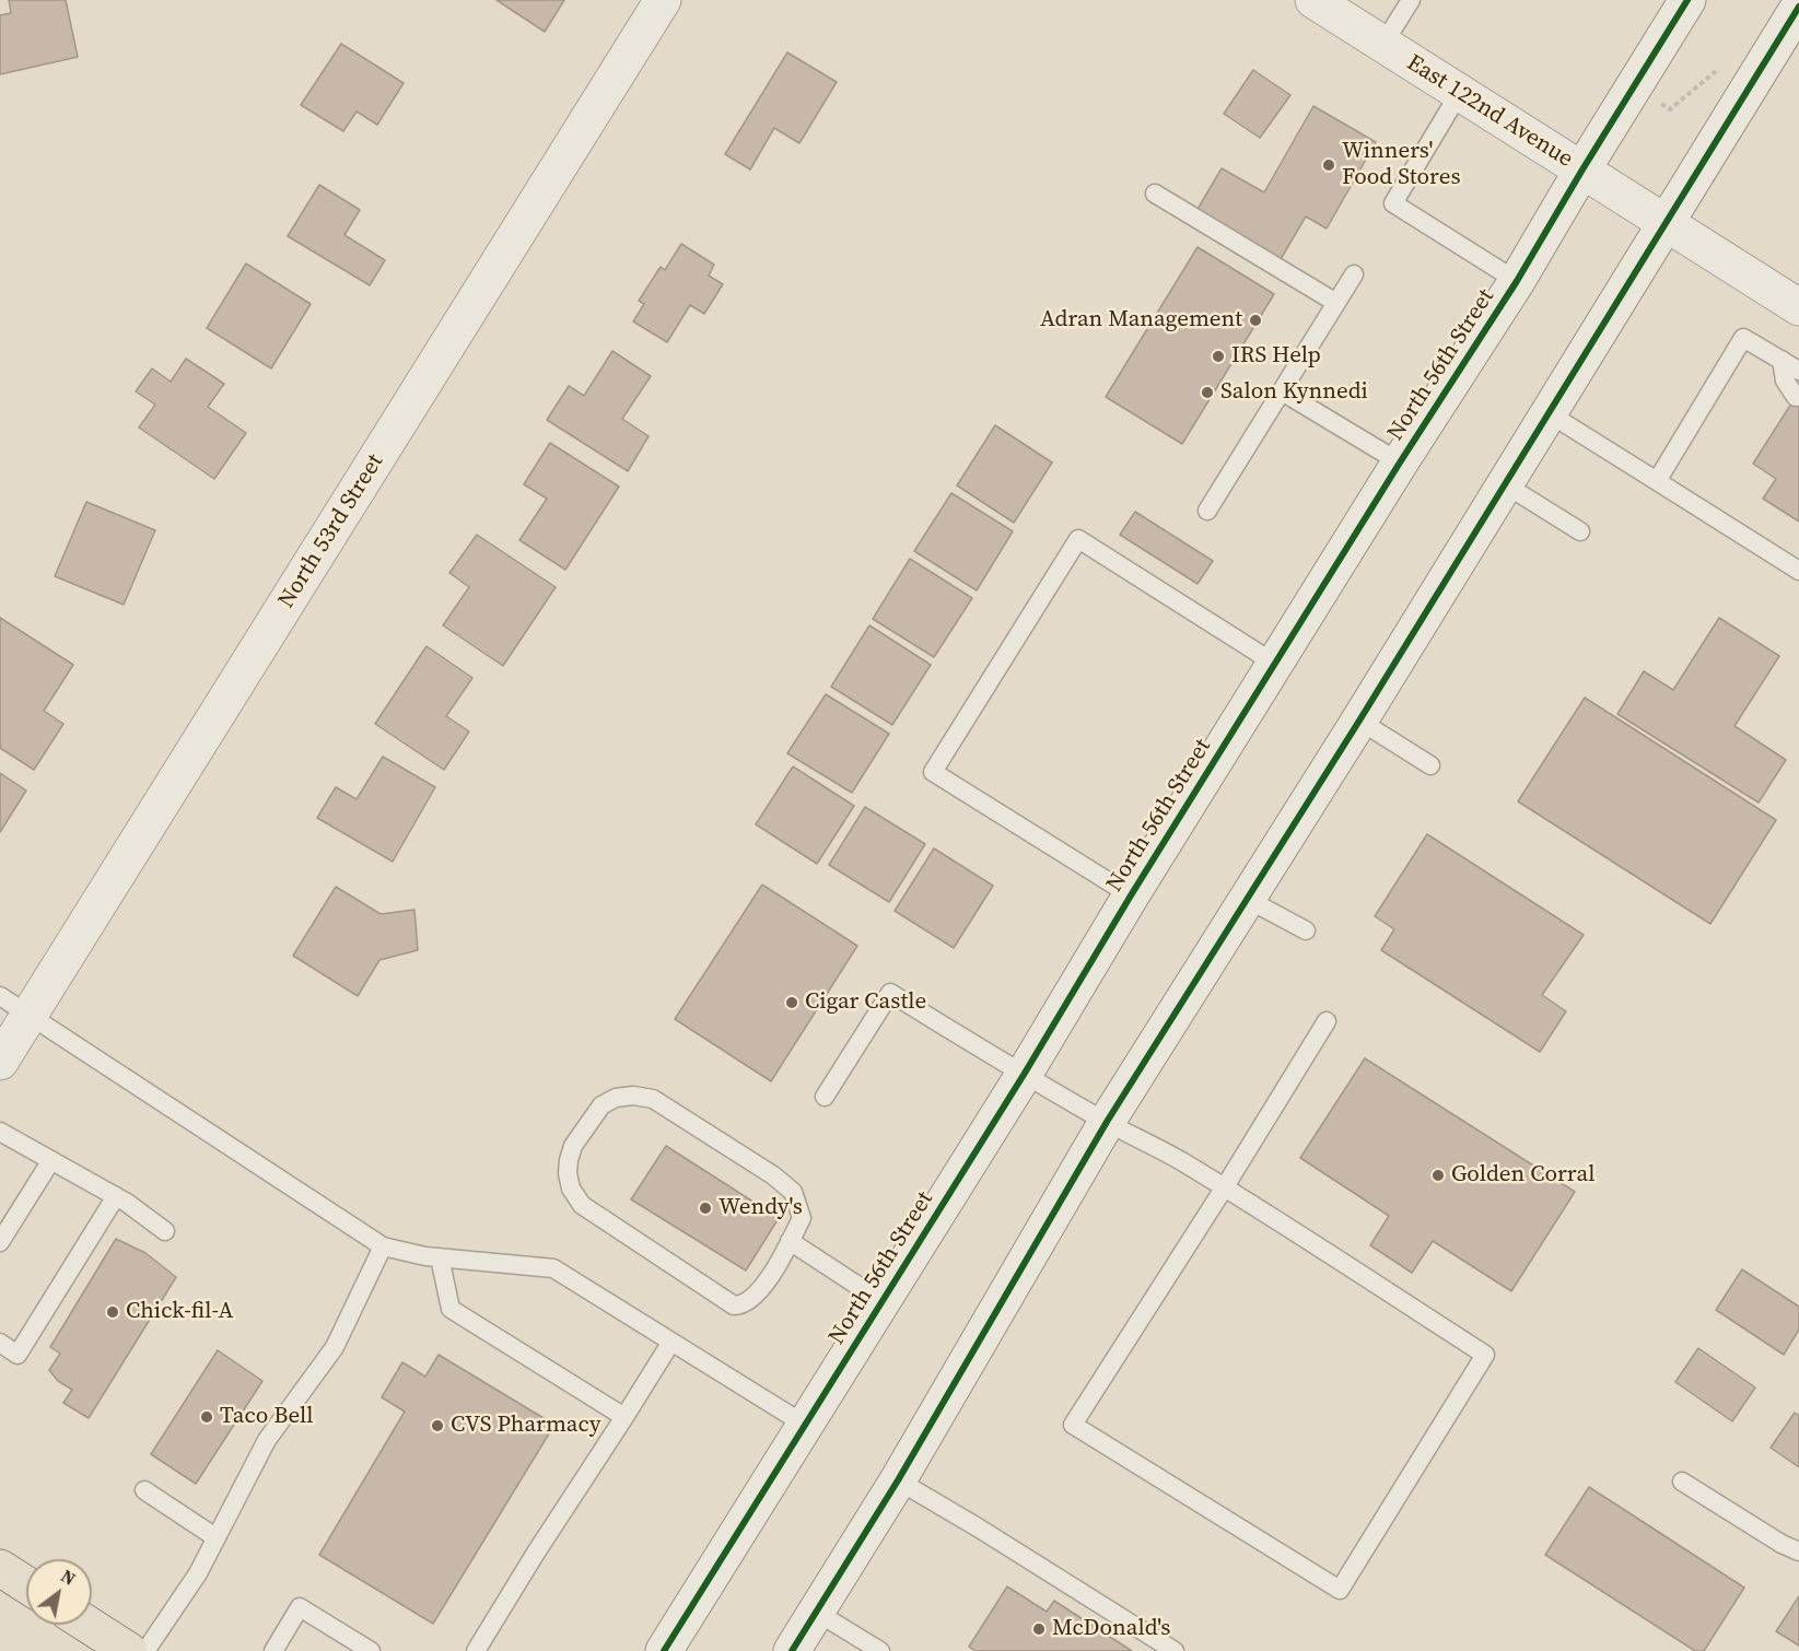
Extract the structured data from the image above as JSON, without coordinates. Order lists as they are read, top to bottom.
{
  "streets": {
    "main road": ["East 122nd Avenue", "North 56th Street", "North 53rd Street"]
  },
  "crossings": [
    ["East 122nd Avenue", "North 56th Street"]
  ],
  "places": [
    "Winners' Food Stores",
    "Adran Management",
    "IRS Help",
    "Salon Kynnedi",
    "Cigar Castle",
    "Golden Corral",
    "Wendy's",
    "Chick-fil-A",
    "Taco Bell",
    "CVS Pharmacy",
    "McDonald's"
  ],
  "north": "top right"
}
